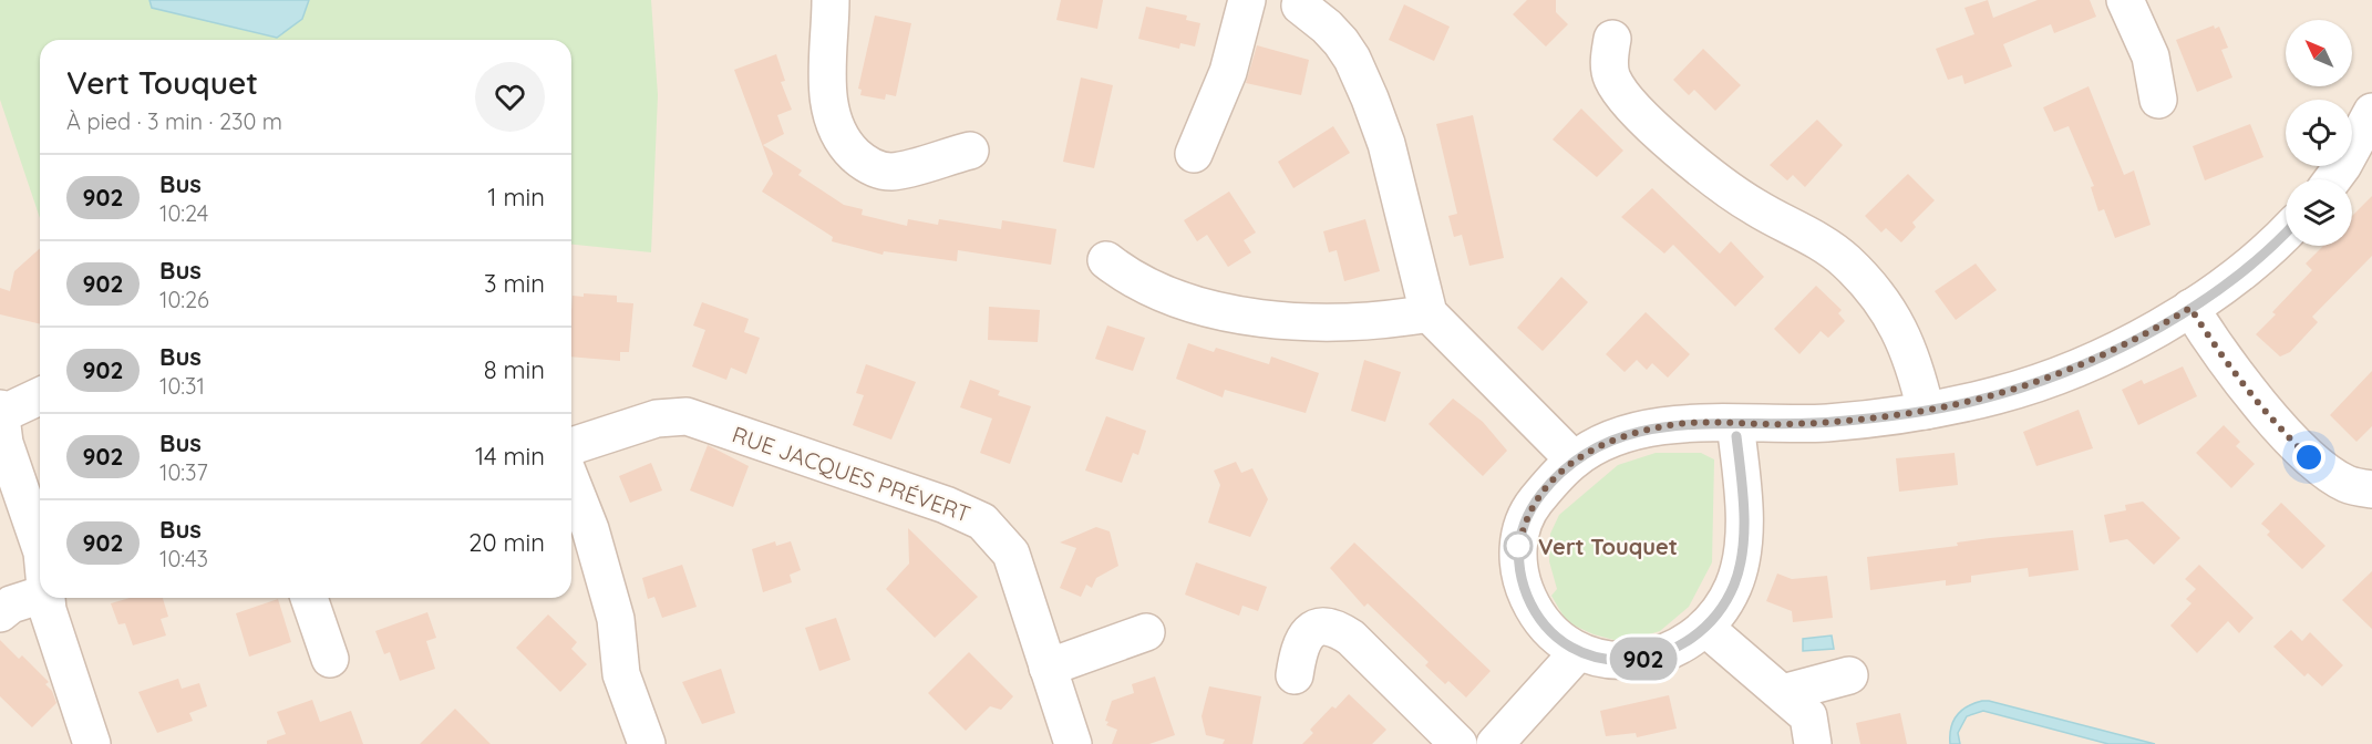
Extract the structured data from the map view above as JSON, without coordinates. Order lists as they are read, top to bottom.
{
  "streets": {
    "street": ["RUE JACQUES PRÉVERT"]
  },
  "places": ["Vert Touquet"],
  "lines": ["bus line 902"],
  "north": "top left",
  "page": {
    "on_map": "902",
    "heading": ["Vert Touquet", "À pied · 3 min · 230 m"],
    "list": [
      {
        "mark": "902",
        "name": "Bus",
        "note": "10:24",
        "value": "1 min"
      },
      {
        "mark": "902",
        "name": "Bus",
        "note": "10:26",
        "value": "3 min"
      },
      {
        "mark": "902",
        "name": "Bus",
        "note": "10:31",
        "value": "8 min"
      },
      {
        "mark": "902",
        "name": "Bus",
        "note": "10:37",
        "value": "14 min"
      },
      {
        "mark": "902",
        "name": "Bus",
        "note": "10:43",
        "value": "20 min"
      }
    ]
  }
}
